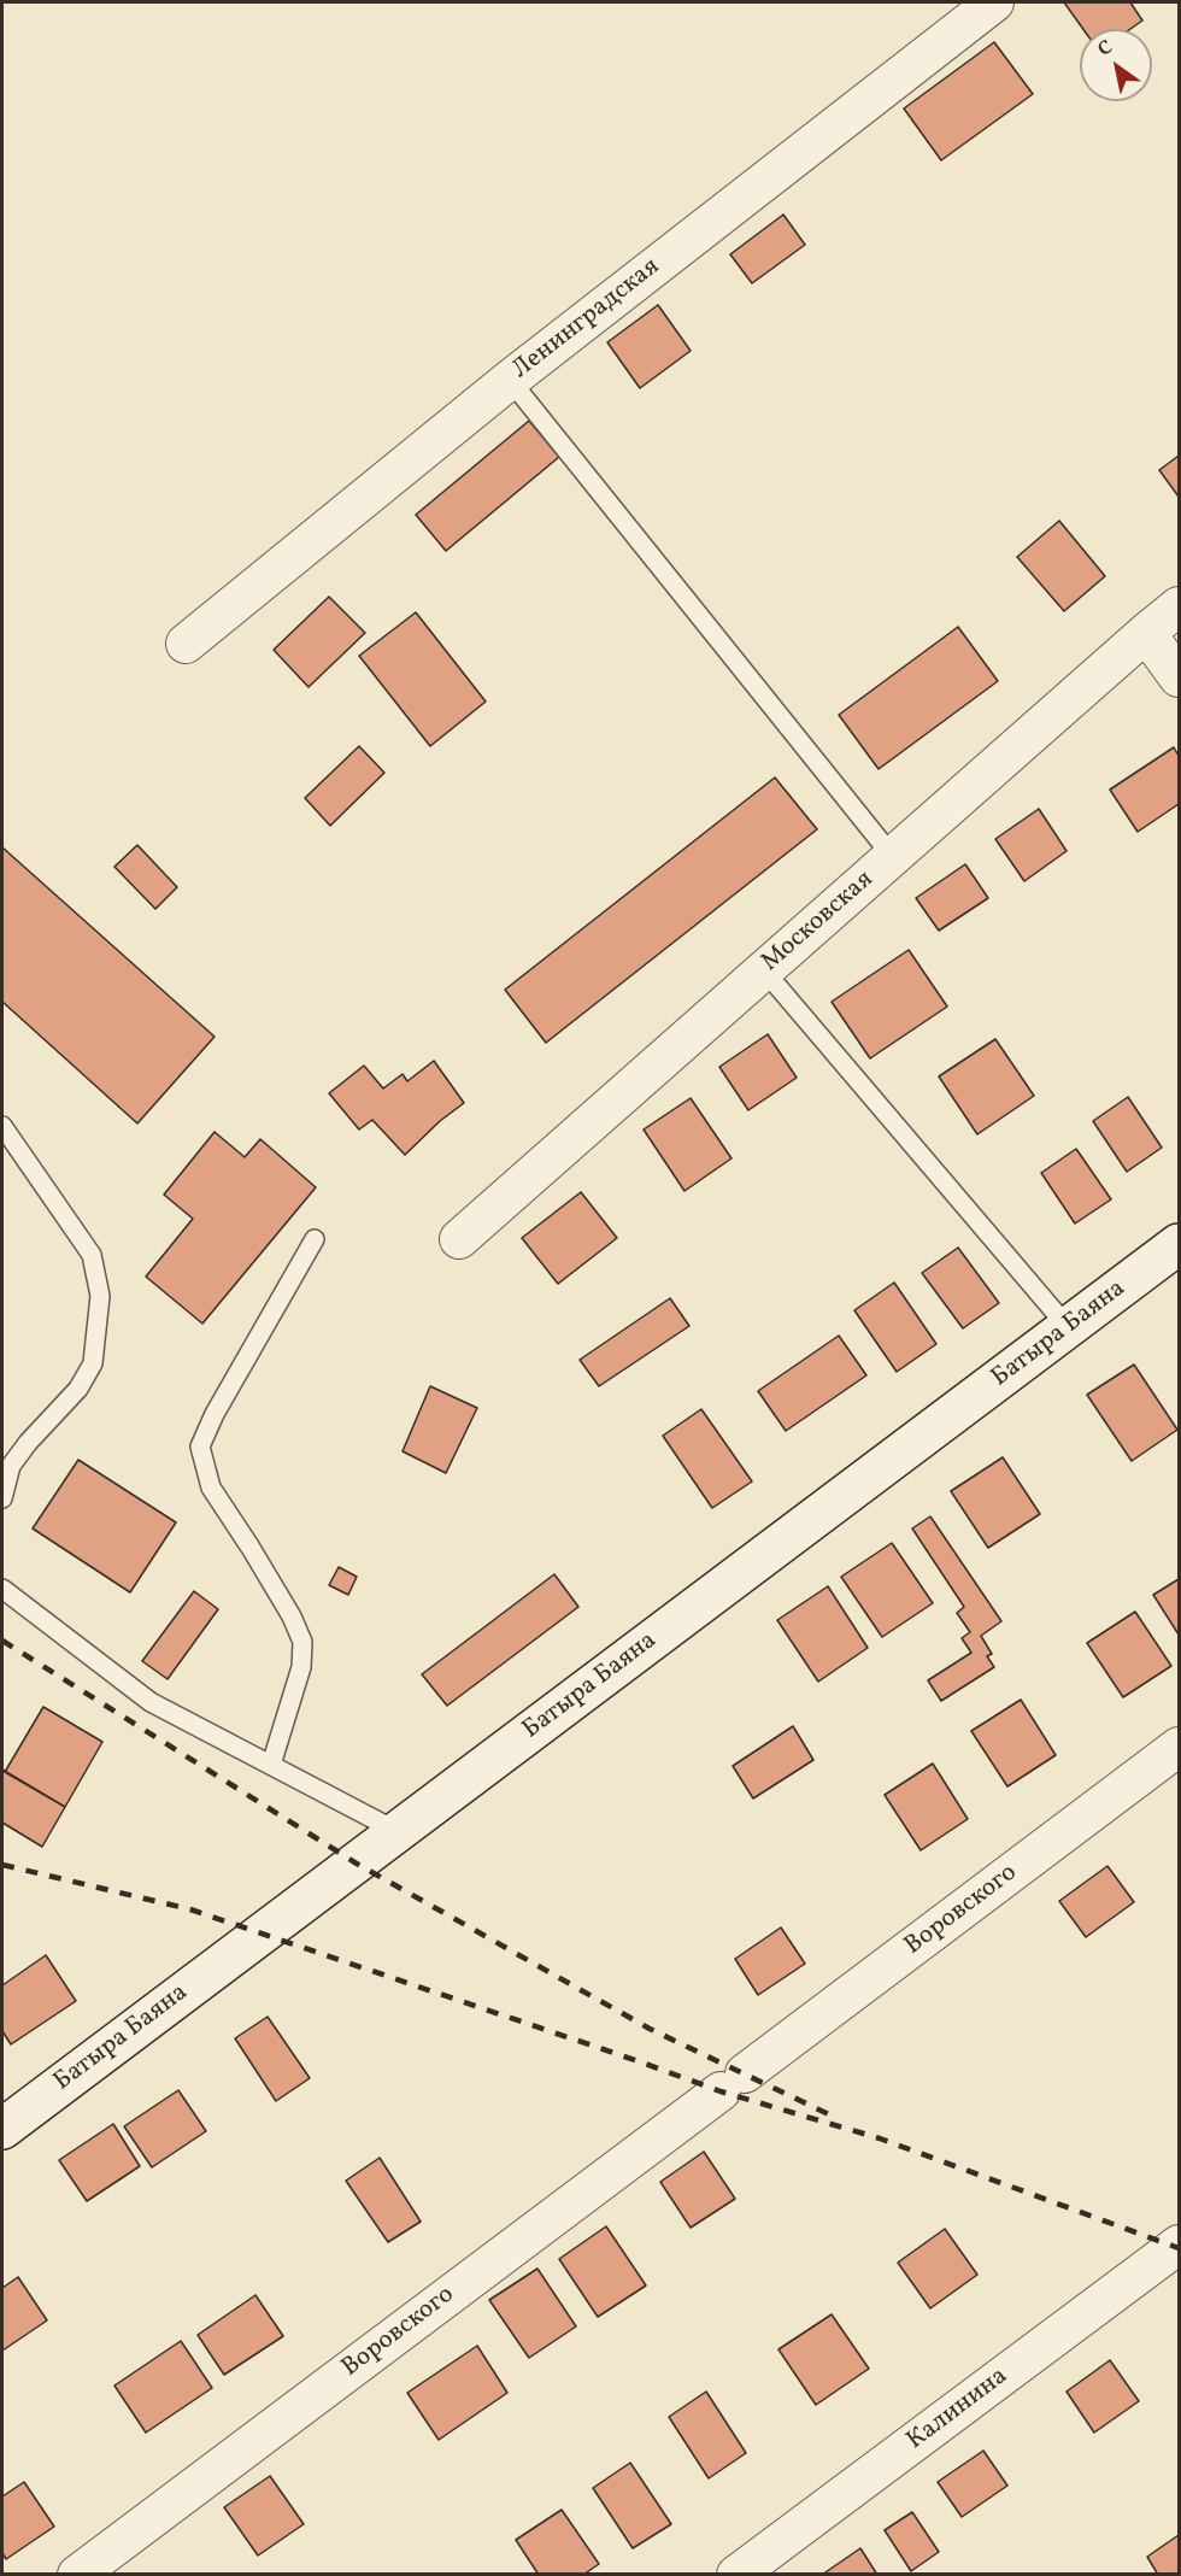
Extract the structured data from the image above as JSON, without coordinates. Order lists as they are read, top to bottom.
{
  "streets": {
    "street": [
      "Ленинградская",
      "Московская",
      "Батыра Баяна",
      "Воровского",
      "Калинина"
    ]
  },
  "north": "top left"
}
